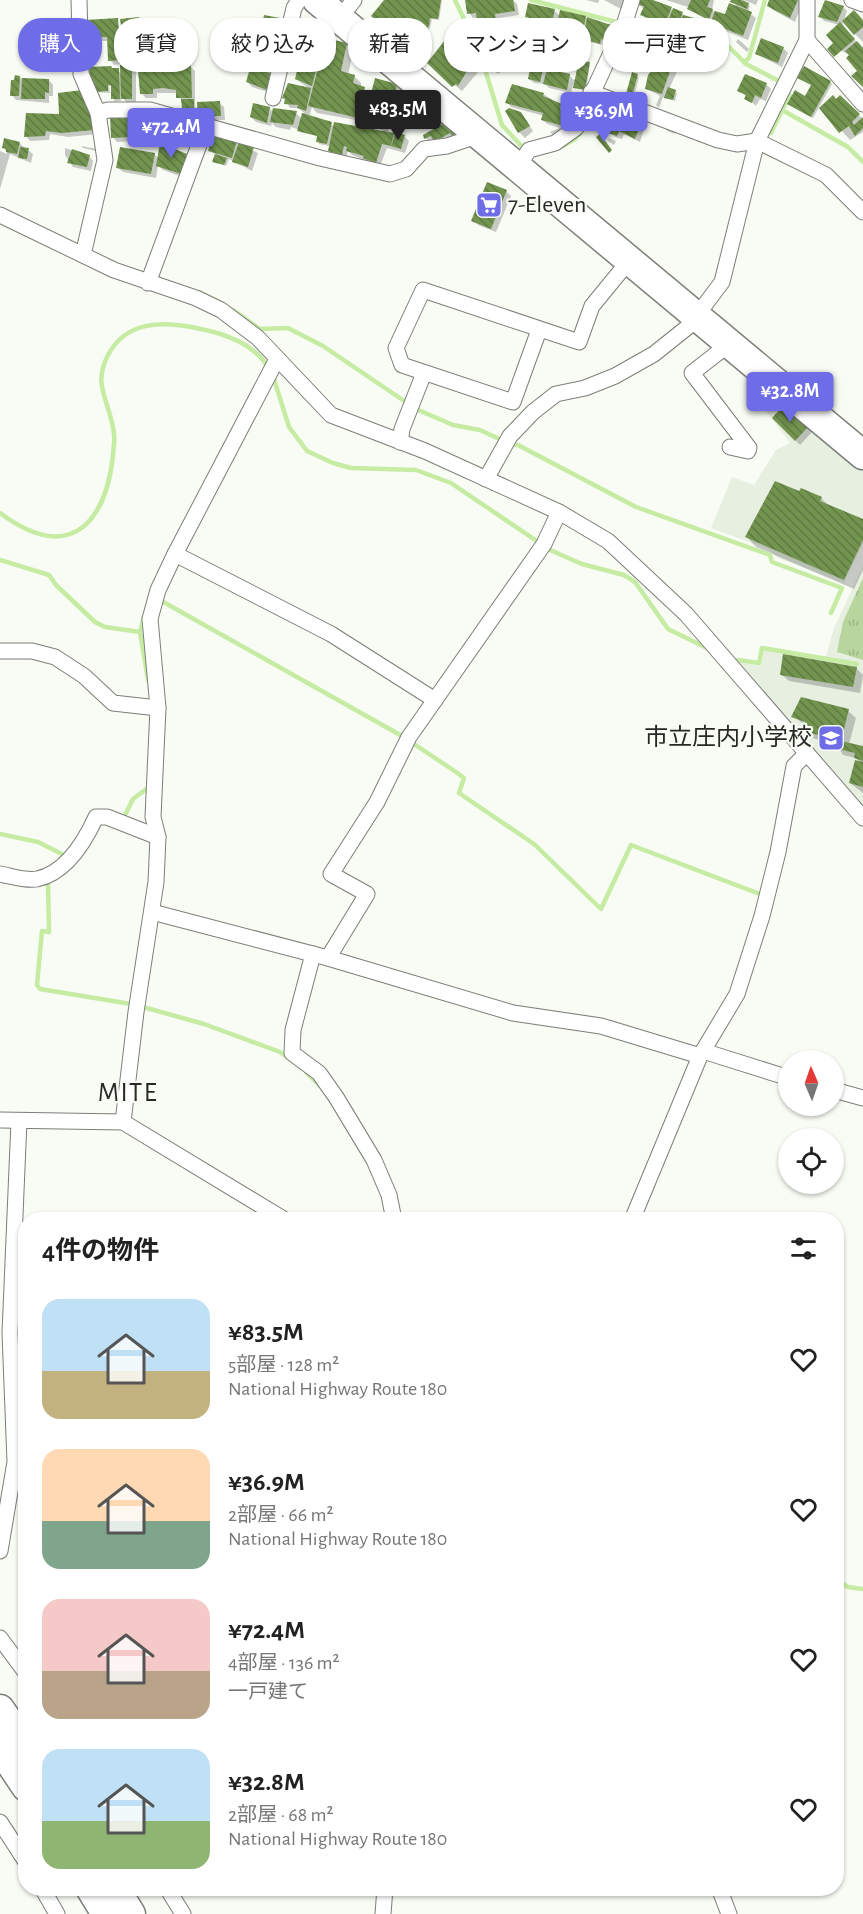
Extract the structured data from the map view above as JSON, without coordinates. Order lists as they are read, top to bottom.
{
  "districts": ["MITE"],
  "places": {
    "supermarket": ["7-Eleven"],
    "school or university": ["市立庄内小学校"]
  },
  "north": "top",
  "page": {
    "chip": [
      "購入",
      "賃貸",
      "絞り込み",
      "新着",
      "マンション",
      "一戸建て"
    ],
    "price": [
      "¥83.5M",
      "¥36.9M",
      "¥72.4M",
      "¥32.8M"
    ],
    "heading": "4件の物件",
    "list": [
      {
        "name": "¥83.5M",
        "note": "5部屋 · 128 m² · National Highway Route 180"
      },
      {
        "name": "¥36.9M",
        "note": "2部屋 · 66 m² · National Highway Route 180"
      },
      {
        "name": "¥72.4M",
        "note": "4部屋 · 136 m² · 一戸建て"
      },
      {
        "name": "¥32.8M",
        "note": "2部屋 · 68 m² · National Highway Route 180"
      }
    ]
  }
}
